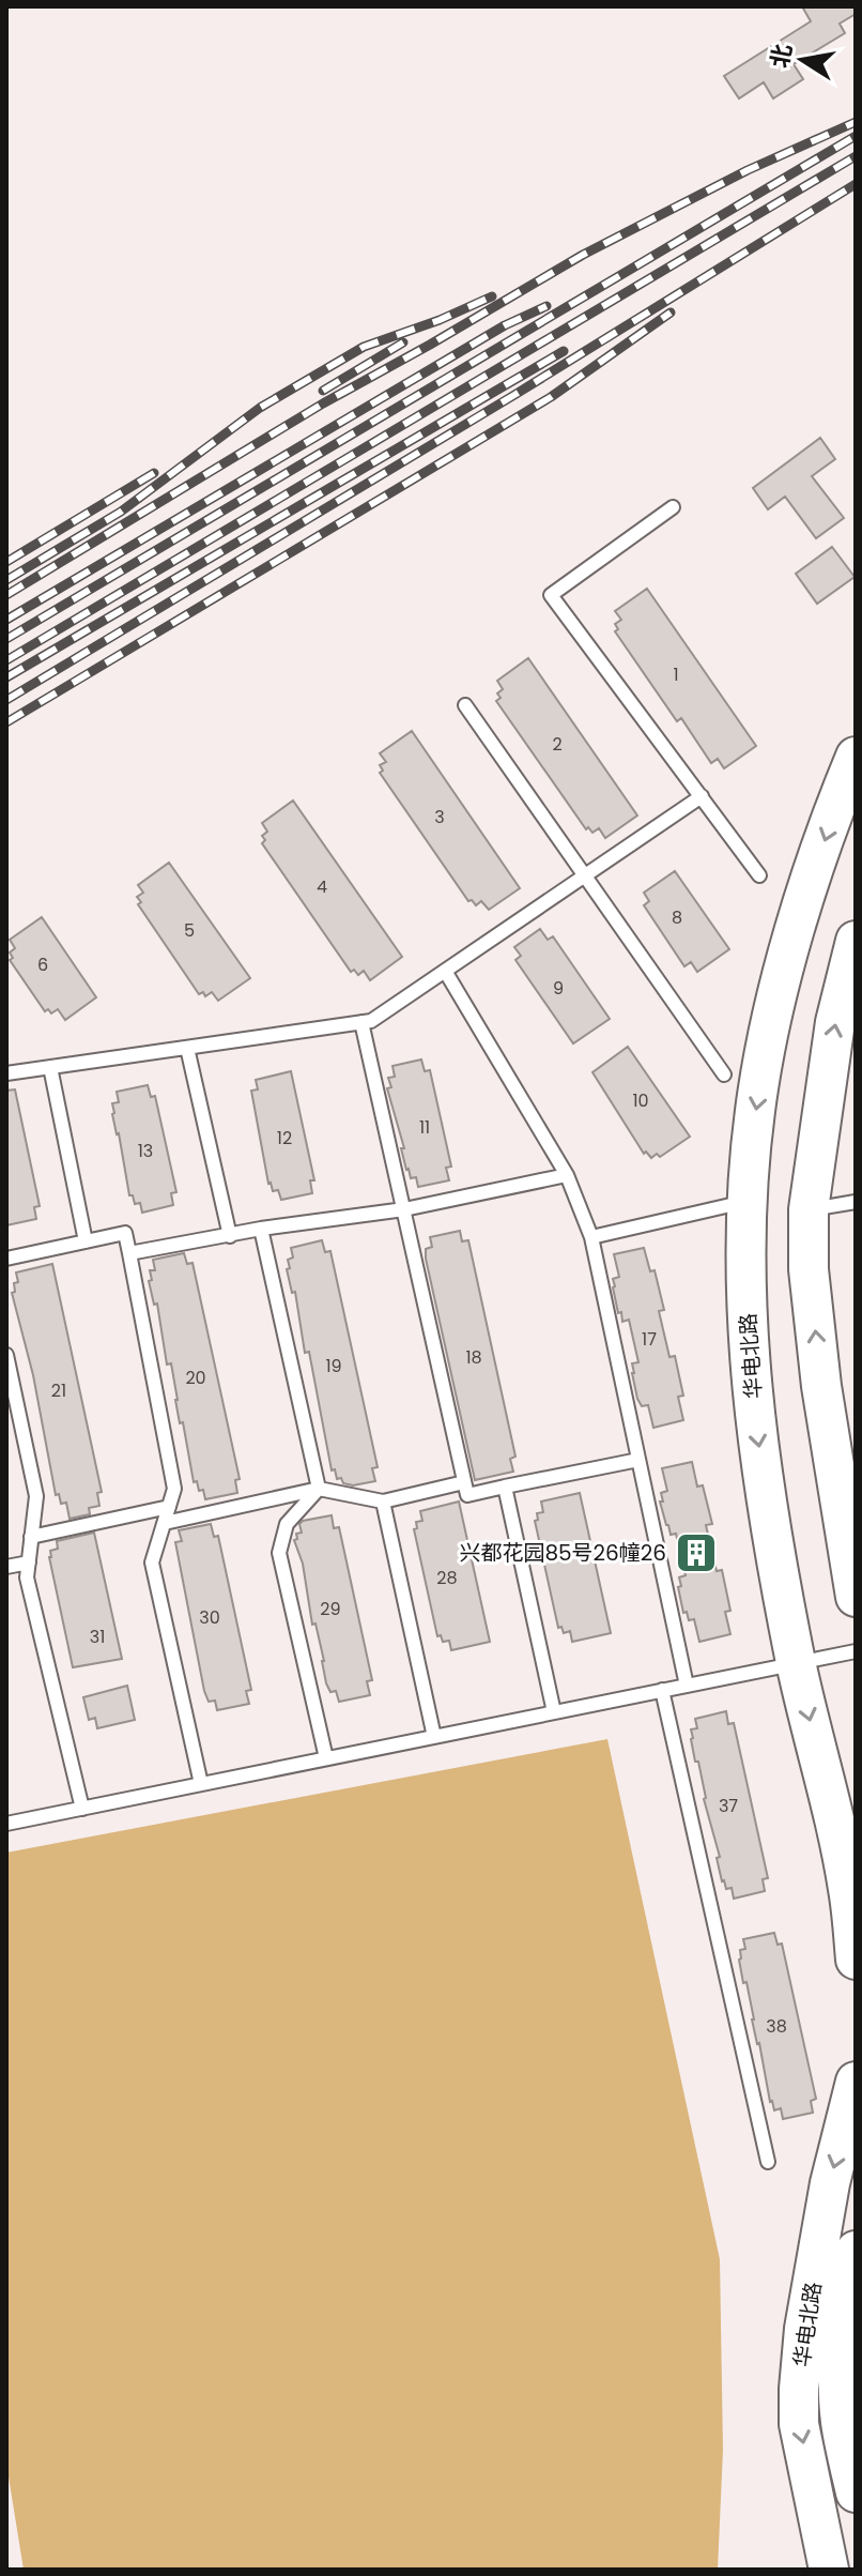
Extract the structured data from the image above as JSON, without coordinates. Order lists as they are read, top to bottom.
{
  "streets": {
    "main road": ["华电北路"]
  },
  "places": {
    "building": ["兴都花园85号26幢26"]
  },
  "house_numbers": [
    "1",
    "2",
    "3",
    "4",
    "8",
    "5",
    "6",
    "9",
    "10",
    "11",
    "12",
    "13",
    "17",
    "18",
    "19",
    "20",
    "21",
    "28",
    "29",
    "30",
    "31",
    "37",
    "38"
  ],
  "north": "left"
}
